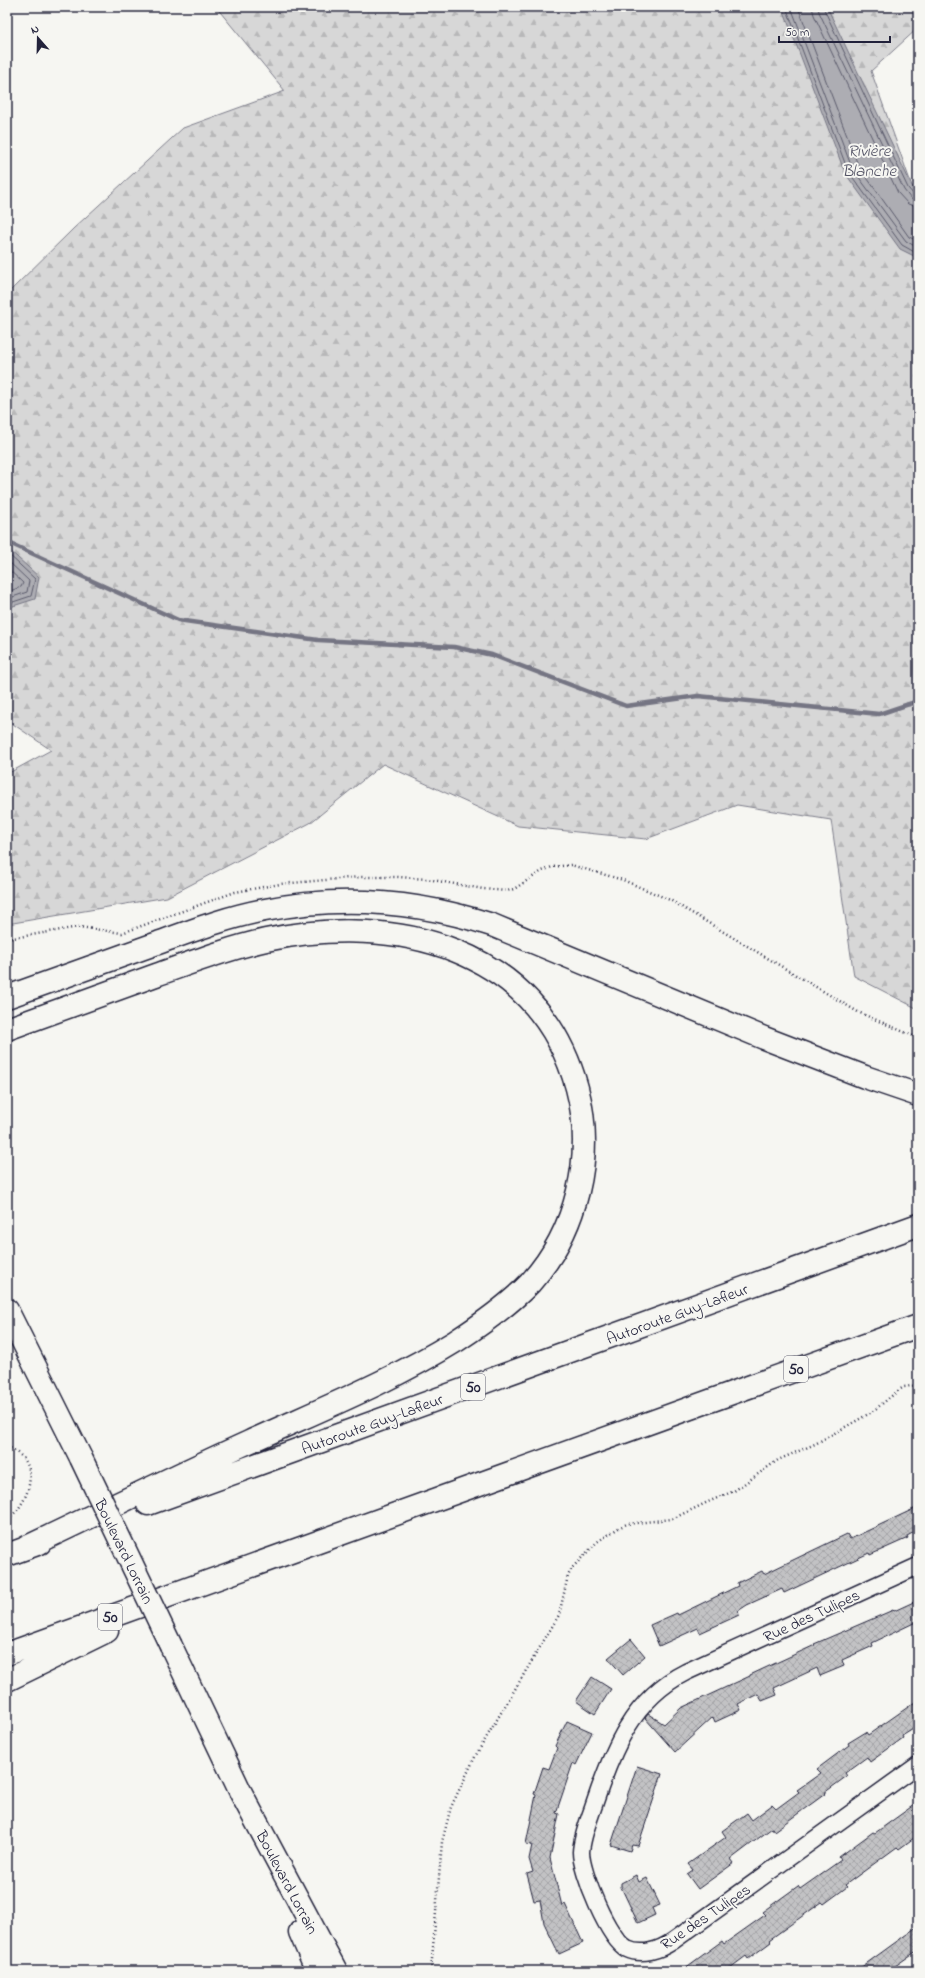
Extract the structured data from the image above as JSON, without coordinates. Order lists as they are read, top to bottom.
{
  "streets": {
    "main road": ["Autoroute Guy-Lafleur", "50", "Boulevard Lorrain"],
    "street": ["Rue des Tulipes"]
  },
  "water": ["Rivière Blanche"],
  "scale_bar": "50 m",
  "north": "top"
}
